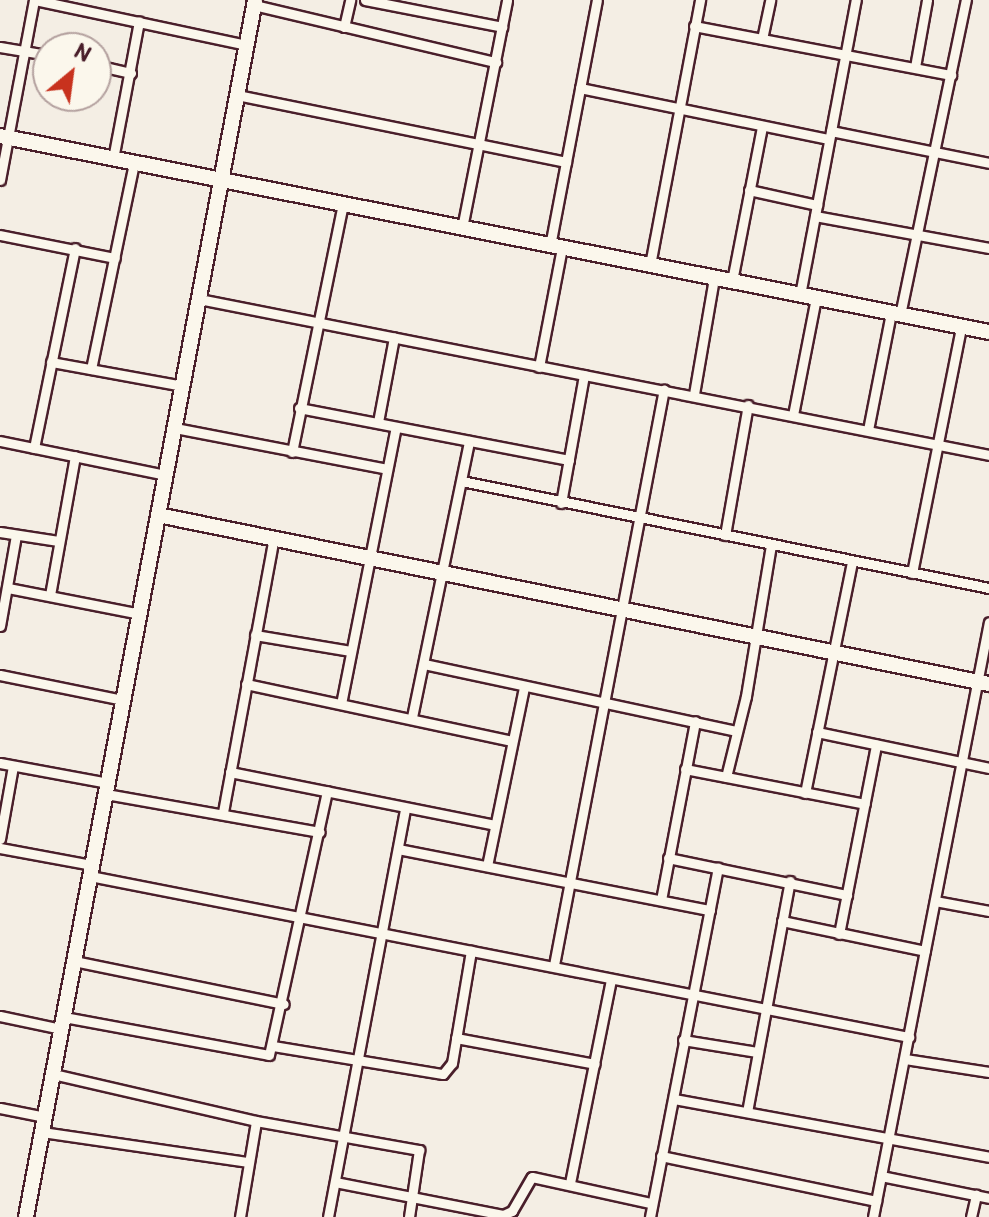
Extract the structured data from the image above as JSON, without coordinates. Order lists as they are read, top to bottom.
{
  "north": "top right"
}
